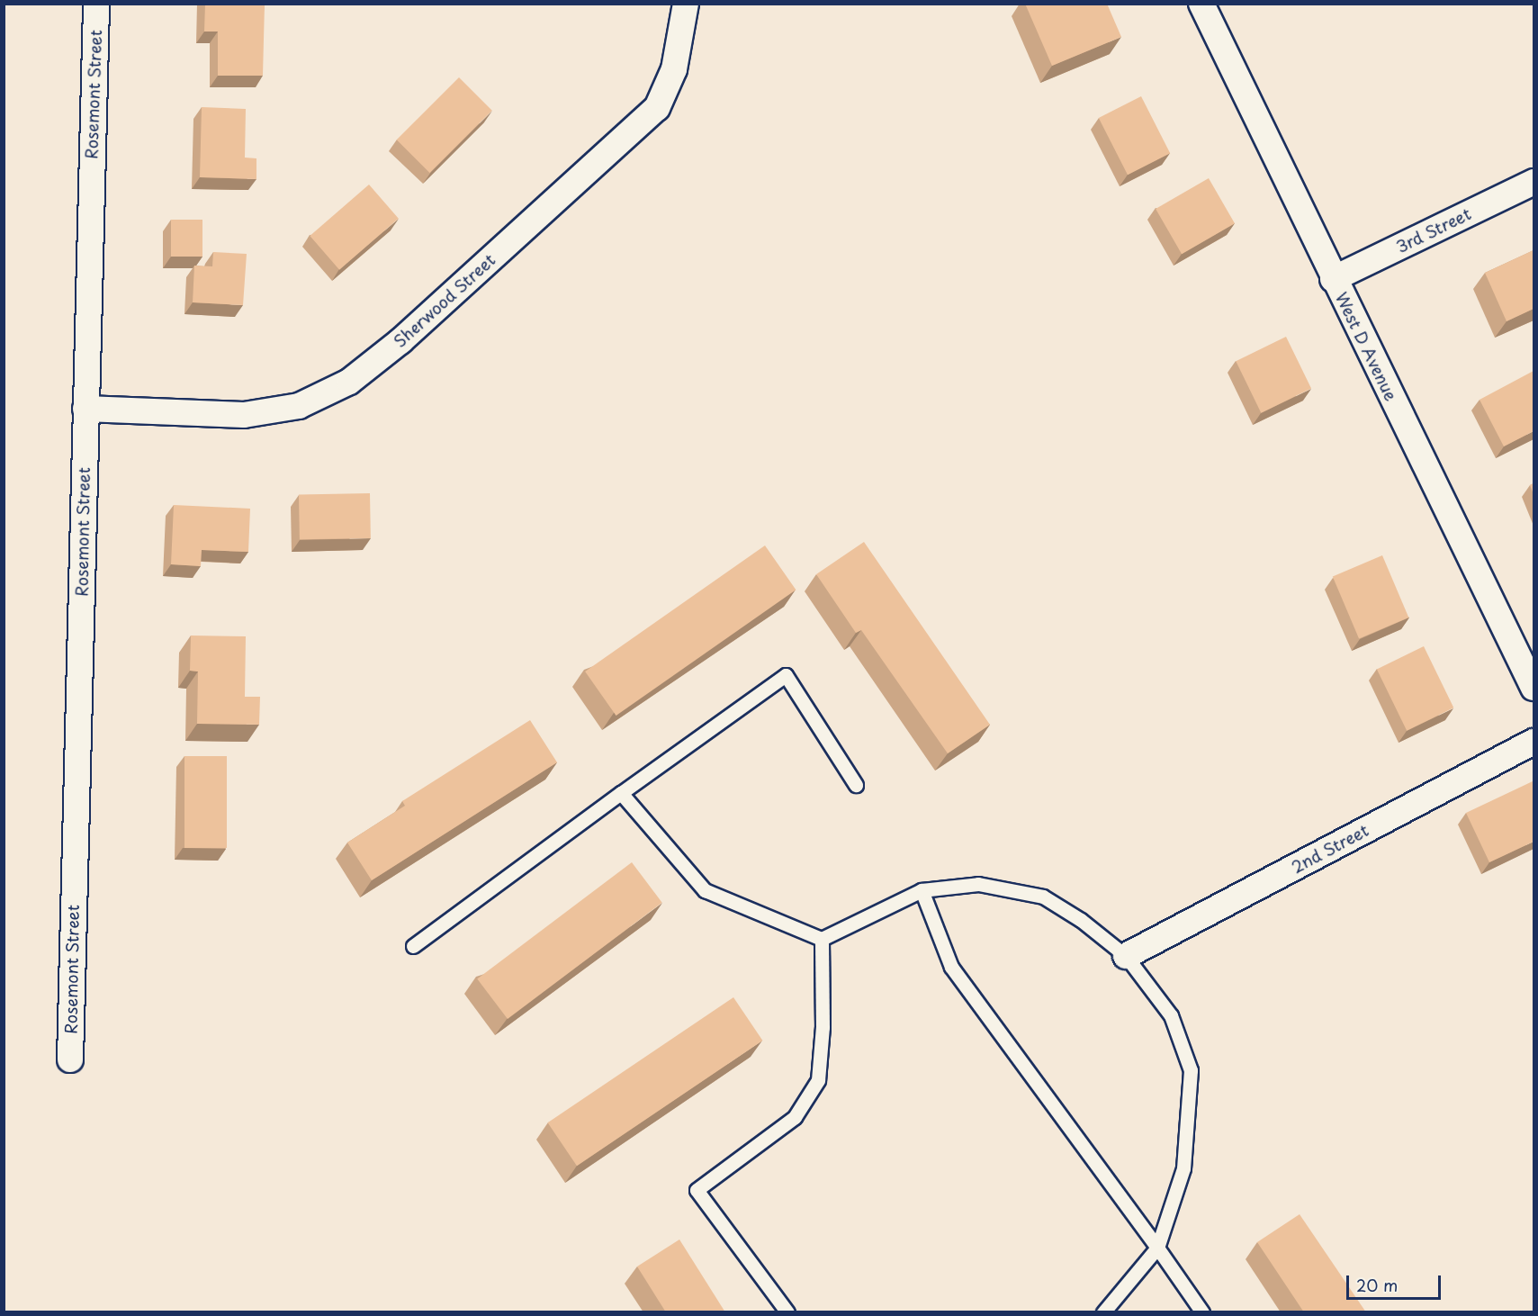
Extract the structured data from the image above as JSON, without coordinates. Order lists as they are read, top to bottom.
{
  "streets": {
    "street": [
      "Rosemont Street",
      "3rd Street",
      "Sherwood Street",
      "West D Avenue",
      "2nd Street"
    ]
  },
  "crossings": [
    ["Rosemont Street", "Sherwood Street"],
    ["3rd Street", "West D Avenue"]
  ],
  "scale_bar": "20 m"
}
